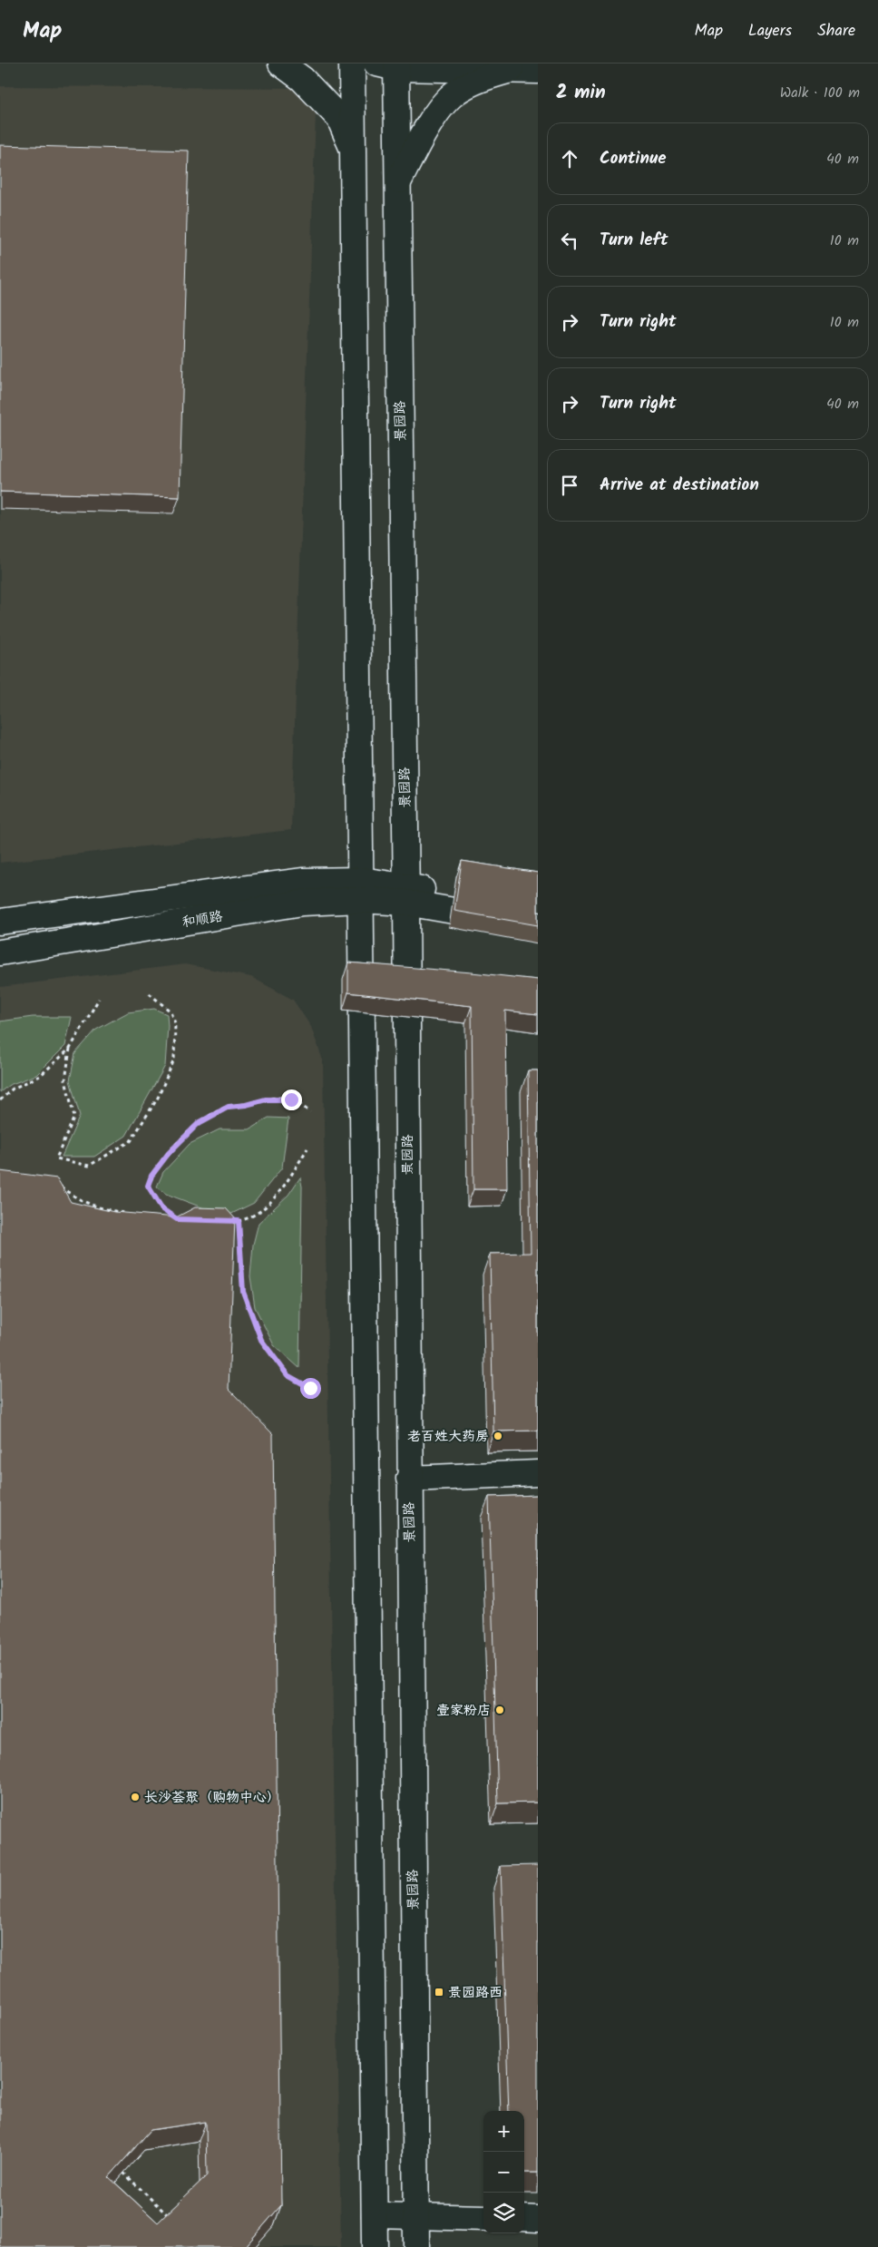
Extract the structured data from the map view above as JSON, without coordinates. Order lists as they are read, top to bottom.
{
  "streets": {
    "main road": ["景园路", "和顺路"]
  },
  "crossings": [
    ["景园路", "和顺路"]
  ],
  "places": {
    "other": ["老百姓大药房", "壹家粉店", "长沙荟聚（购物中心）"],
    "transit": ["景园路西"]
  },
  "page": {
    "header": "Map",
    "nav": ["Map", "Layers", "Share"],
    "heading": ["2 min", "Walk · 100 m"],
    "list": [
      ["Continue", "40 m"],
      ["Turn left", "10 m"],
      ["Turn right", "10 m"],
      ["Turn right", "40 m"],
      "Arrive at destination"
    ],
    "map_buttons": ["+", "−"]
  }
}
